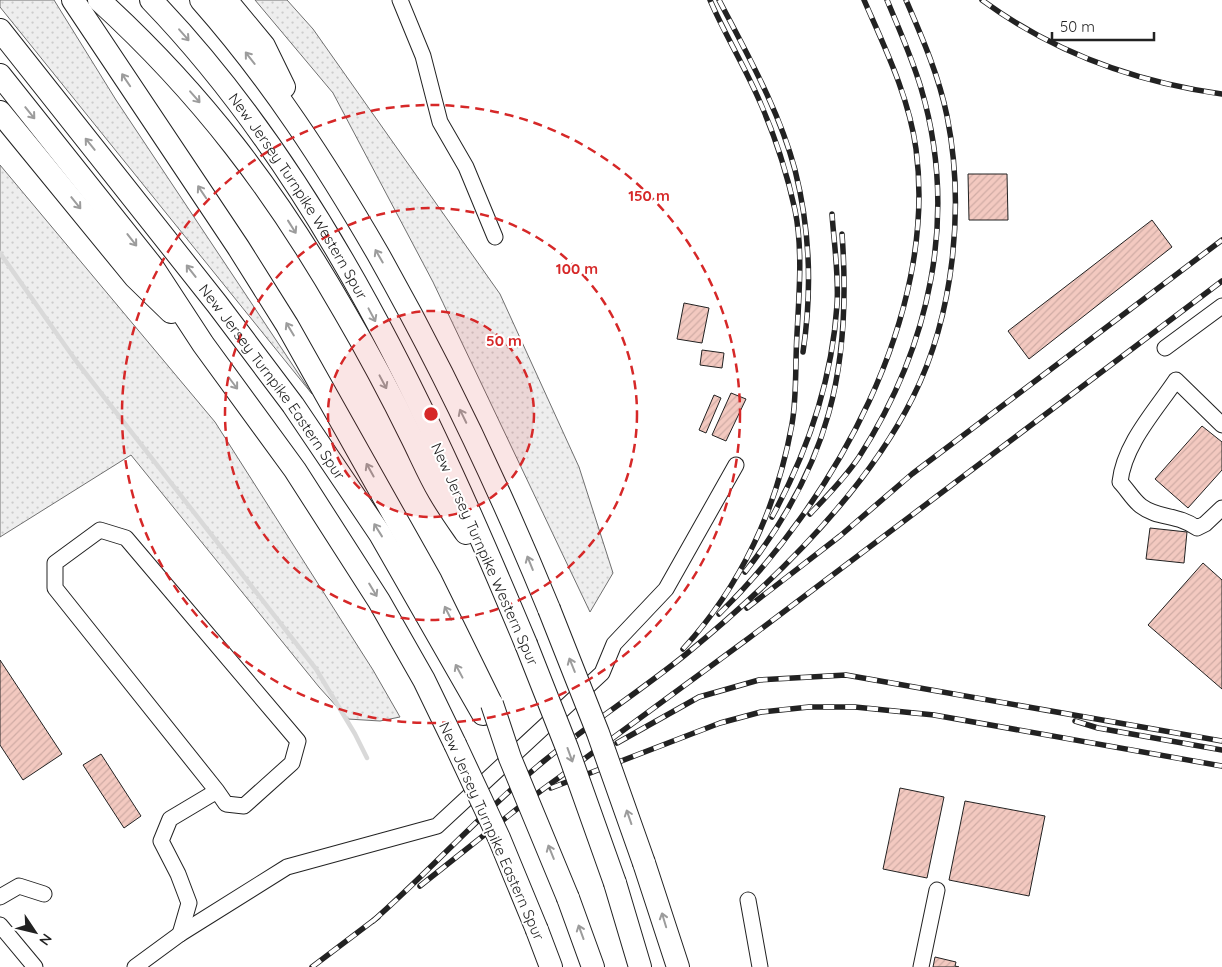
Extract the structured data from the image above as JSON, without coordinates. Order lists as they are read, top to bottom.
{
  "streets": {
    "highway": ["New Jersey Turnpike Western Spur", "New Jersey Turnpike Eastern Spur"]
  },
  "scale_bar": "50 m",
  "north": "bottom right",
  "rings": ["150 m", "100 m", "50 m"]
}
